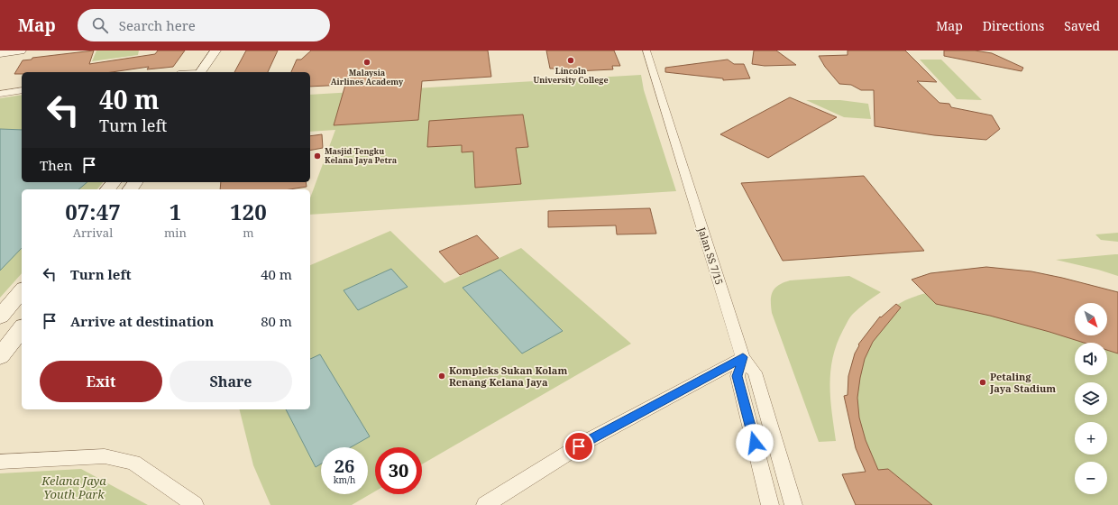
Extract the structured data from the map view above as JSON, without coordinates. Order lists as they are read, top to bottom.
{
  "streets": {
    "street": ["Jalan SS 7/15"]
  },
  "parks": ["Kelana Jaya Youth Park"],
  "places": [
    "Lincoln University College",
    "Malaysia Airlines Academy",
    "Masjid Tengku Kelana Jaya Petra",
    "Kompleks Sukan Kolam Renang Kelana Jaya",
    "Petaling Jaya Stadium"
  ],
  "north": "bottom right",
  "page": {
    "header": "Map",
    "search": "Search here",
    "nav": ["Map", "Directions", "Saved"],
    "turn": ["40 m", "Turn left"],
    "then": "Then",
    "eta": [
      "07:47",
      "Arrival",
      "1",
      "min",
      "120",
      "m"
    ],
    "list": [
      {
        "name": "Turn left",
        "value": "40 m"
      },
      {
        "name": "Arrive at destination",
        "value": "80 m"
      }
    ],
    "map_buttons": ["+", "−"],
    "buttons": ["Exit", "Share"],
    "speed": "26 km/h",
    "limit": "30"
  }
}
